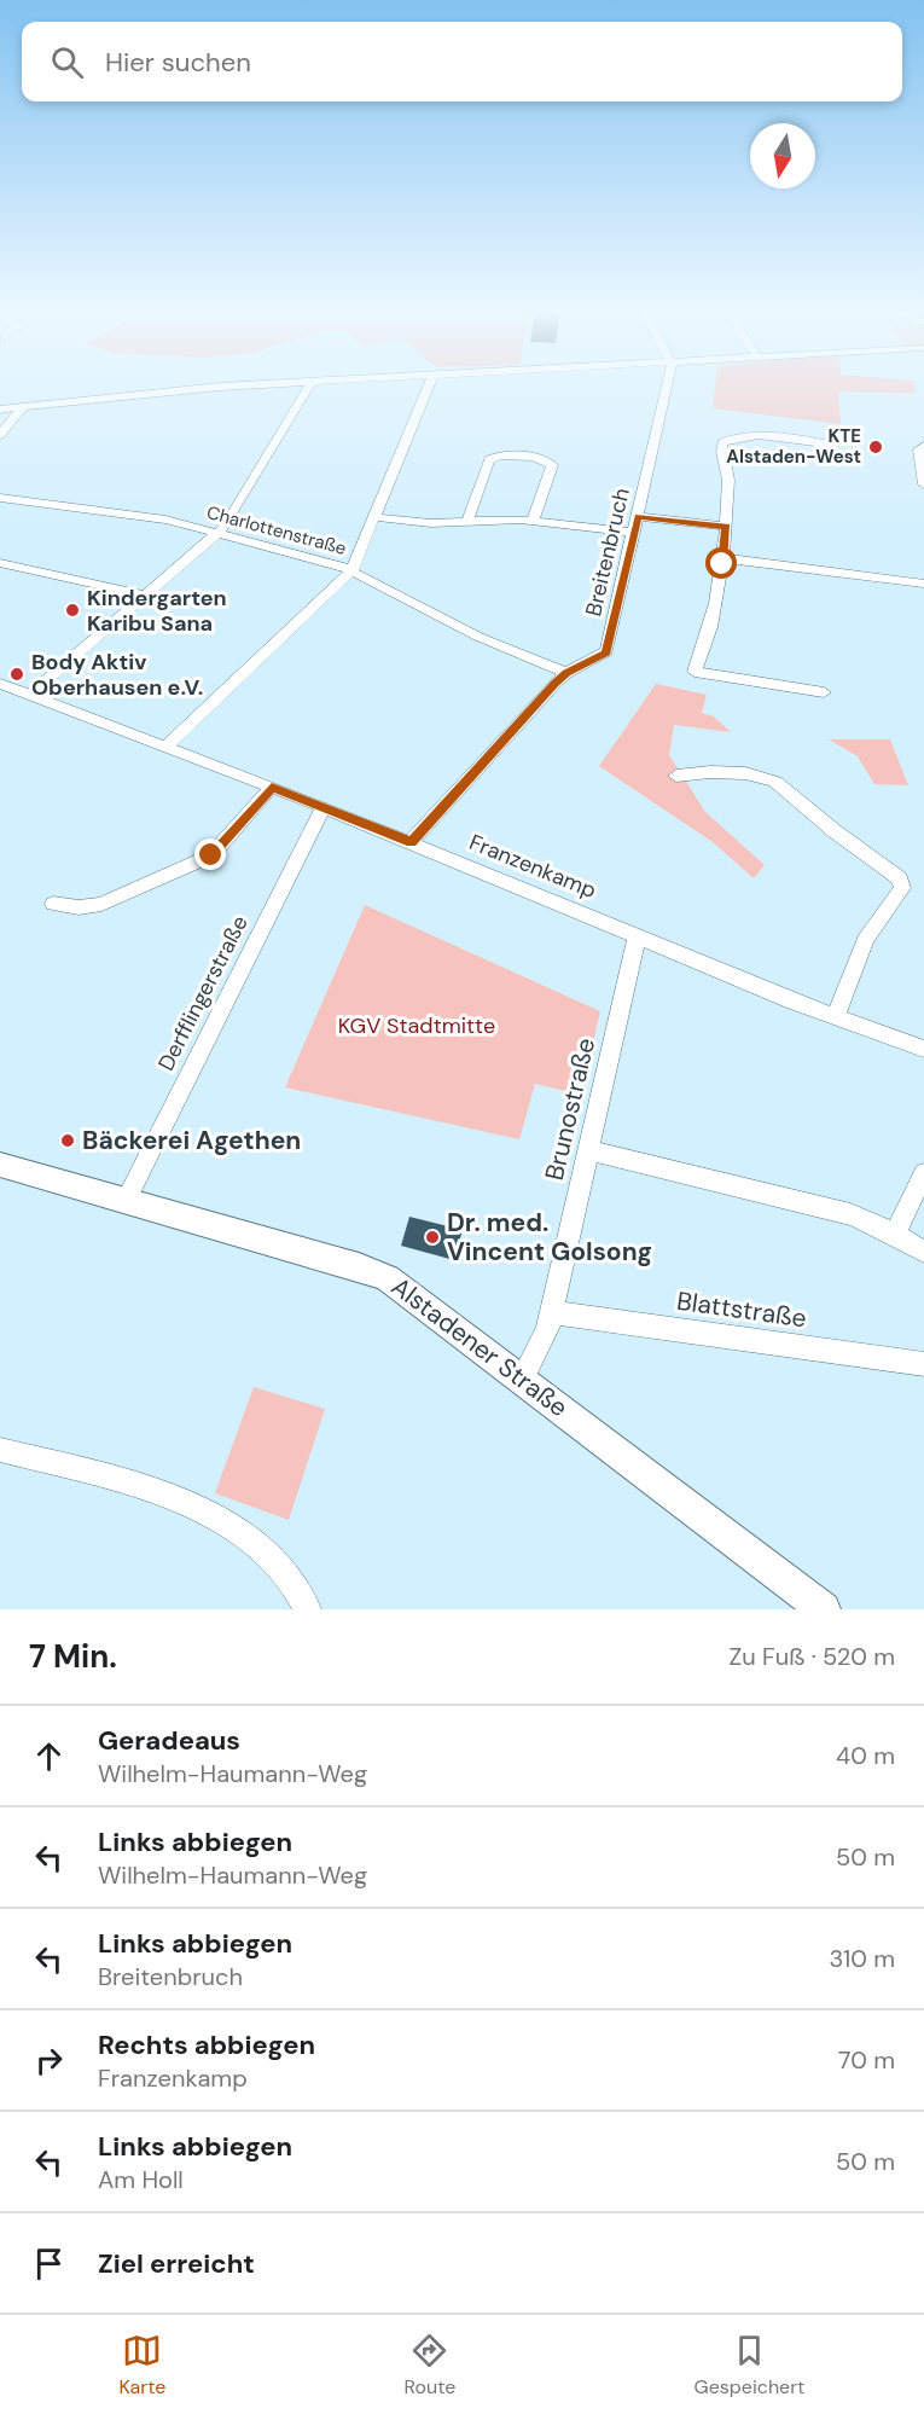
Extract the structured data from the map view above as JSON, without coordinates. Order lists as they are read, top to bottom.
{
  "streets": {
    "street": [
      "Charlottenstraße",
      "Breitenbruch",
      "Franzenkamp",
      "Derfflingerstraße",
      "Brunostraße",
      "Blattstraße",
      "Alstadener Straße"
    ]
  },
  "crossings": [
    ["Charlottenstraße", "Breitenbruch"],
    ["Breitenbruch", "Franzenkamp"],
    ["Franzenkamp", "Derfflingerstraße"],
    ["Franzenkamp", "Brunostraße"],
    ["Derfflingerstraße", "Alstadener Straße"],
    ["Brunostraße", "Blattstraße"],
    ["Brunostraße", "Alstadener Straße"]
  ],
  "parks": ["KGV Stadtmitte"],
  "places": [
    "KTE Alstaden-West",
    "Kindergarten Karibu Sana",
    "Body Aktiv Oberhausen e.V.",
    "Bäckerei Agethen",
    "Dr. med. Vincent Golsong"
  ],
  "north": "bottom",
  "page": {
    "search": "Hier suchen",
    "heading": ["7 Min.", "Zu Fuß · 520 m"],
    "list": [
      ["Geradeaus", "Wilhelm-Haumann-Weg", "40 m"],
      ["Links abbiegen", "Wilhelm-Haumann-Weg", "50 m"],
      ["Links abbiegen", "Breitenbruch", "310 m"],
      ["Rechts abbiegen", "Franzenkamp", "70 m"],
      ["Links abbiegen", "Am Holl", "50 m"],
      "Ziel erreicht"
    ],
    "nav": ["Karte", "Route", "Gespeichert"]
  }
}
